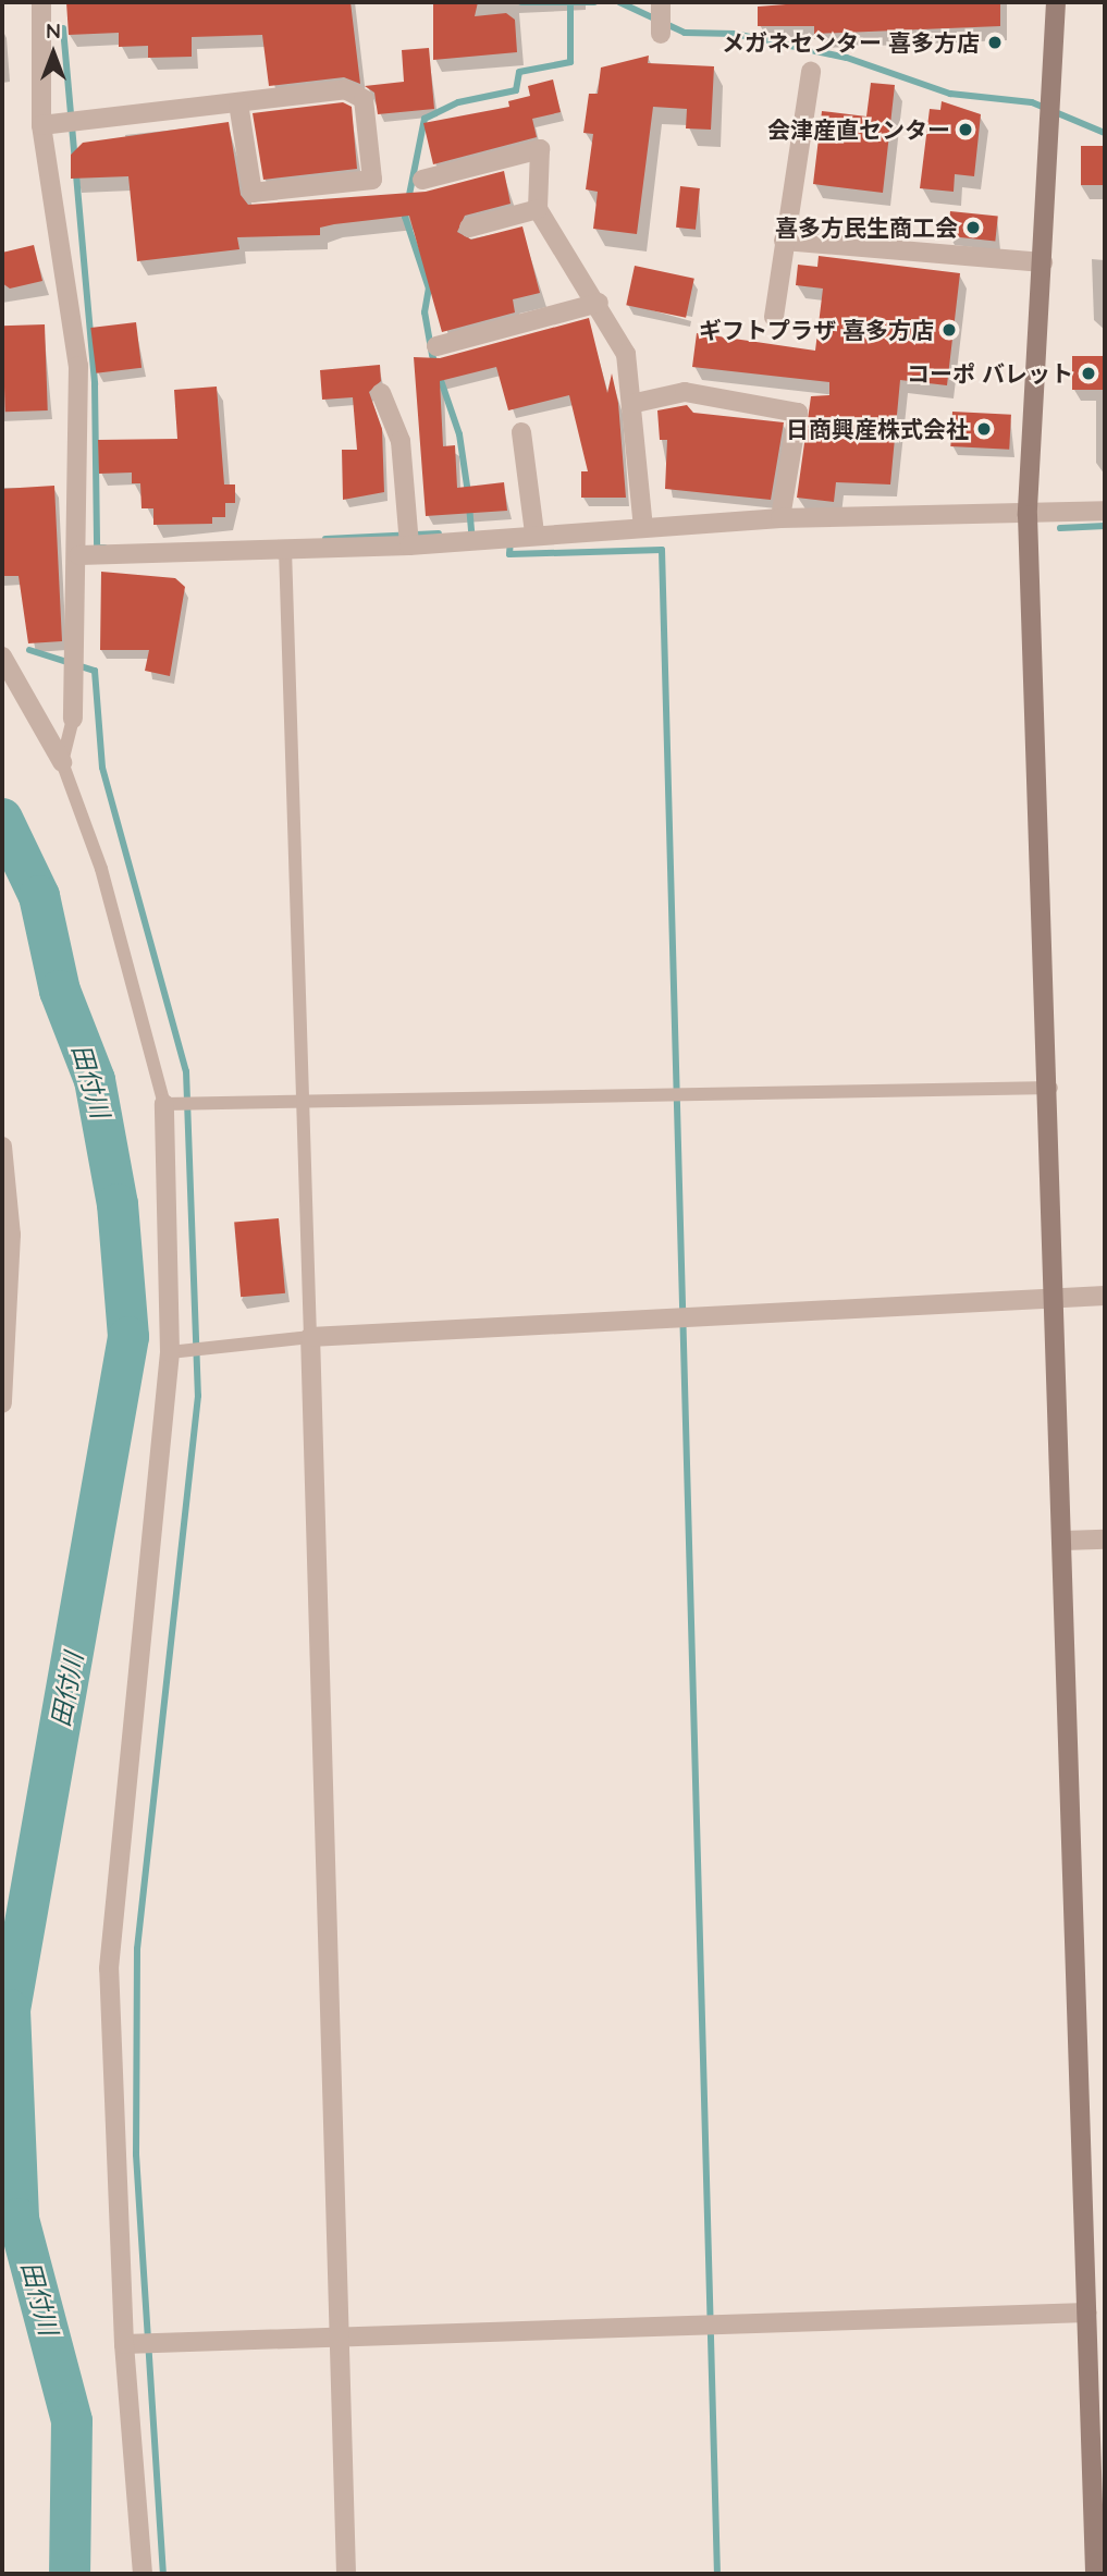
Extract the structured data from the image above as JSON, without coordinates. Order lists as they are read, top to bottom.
{
  "water": ["田付川"],
  "places": [
    "メガネセンター 喜多方店",
    "会津産直センター",
    "喜多方民生商工会",
    "ギフトプラザ 喜多方店",
    "コーポ バレット",
    "日商興産株式会社"
  ],
  "north": "top"
}
